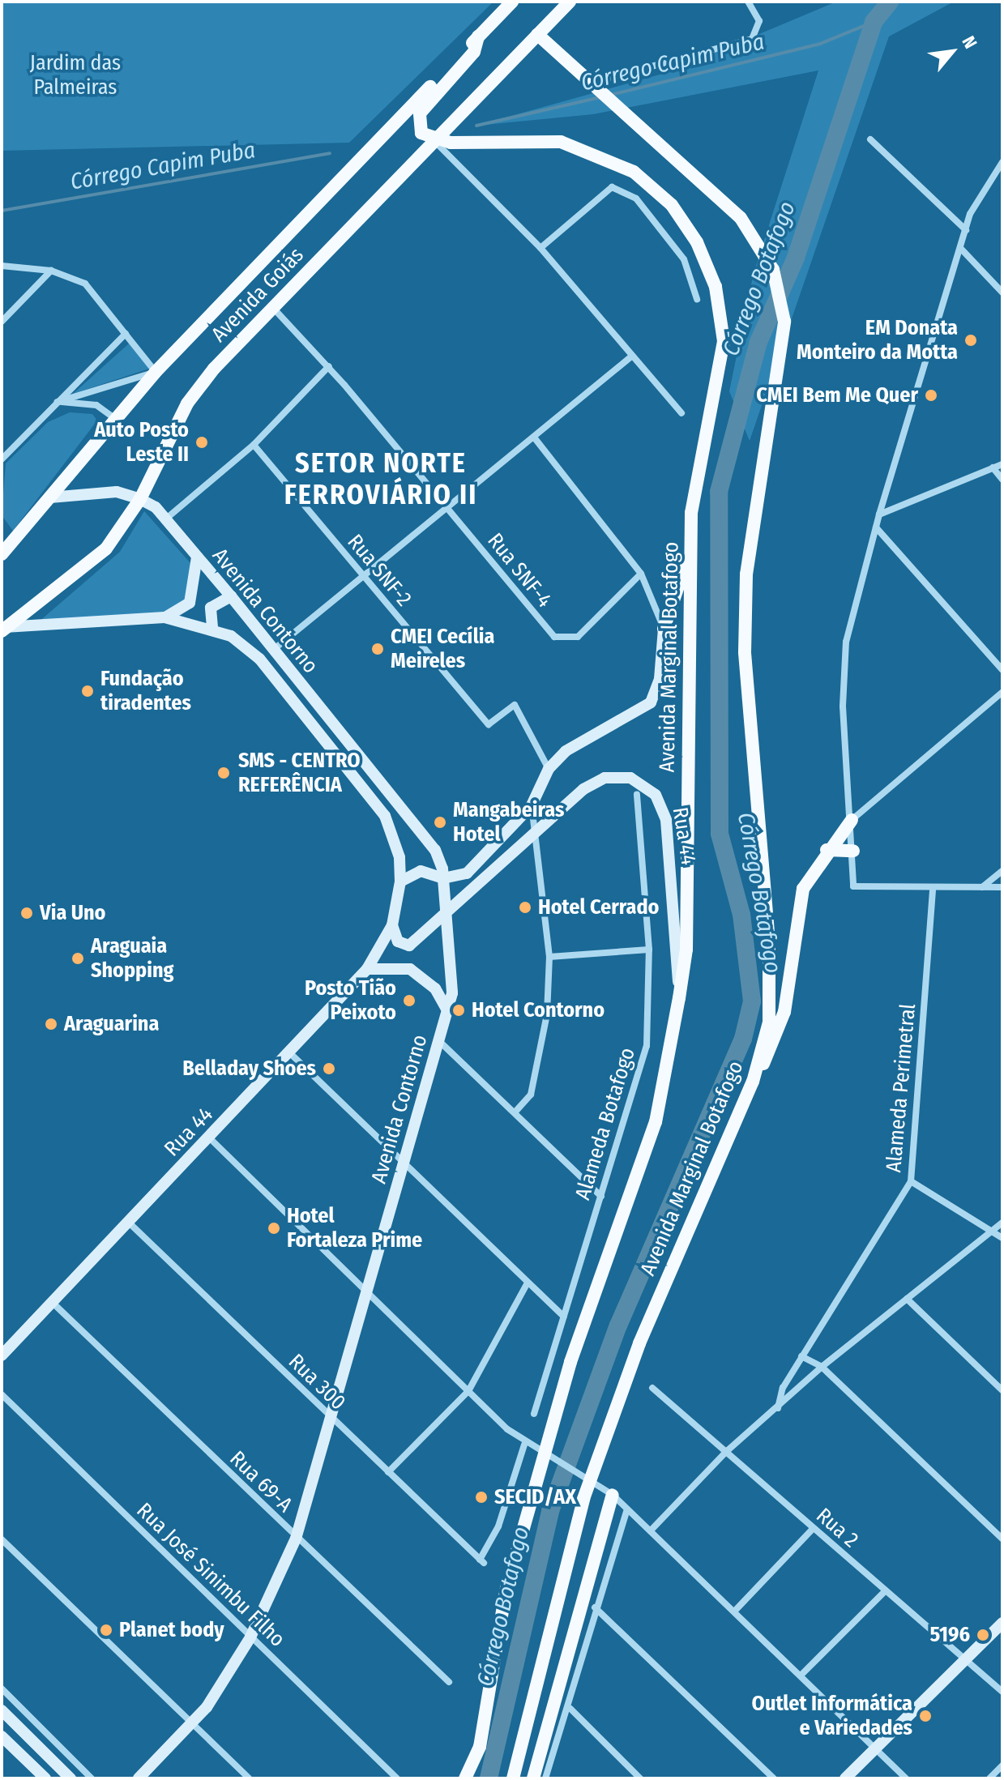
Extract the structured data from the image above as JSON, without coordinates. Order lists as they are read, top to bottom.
{
  "streets": {
    "main road": [
      "Avenida Goiás",
      "Avenida Contorno",
      "Avenida Marginal Botafogo",
      "Rua 44"
    ],
    "street": [
      "Rua SNF-2",
      "Rua SNF-4",
      "Alameda Perimetral",
      "Alameda Botafogo",
      "Rua 300",
      "Rua 69-A",
      "Rua 2",
      "Rua José Sinimbu Filho"
    ]
  },
  "crossings": [
    ["Avenida Goiás", "Rua SNF-4"],
    ["Avenida Goiás", "Avenida Contorno"],
    ["Avenida Goiás", "Avenida Marginal Botafogo"],
    ["Avenida Contorno", "Rua 44"],
    ["Avenida Contorno", "Rua 300"],
    ["Avenida Contorno", "Rua 69-A"],
    ["Avenida Contorno", "Rua José Sinimbu Filho"],
    ["Avenida Marginal Botafogo", "Rua 44"],
    ["Rua 44", "Rua 300"],
    ["Rua 44", "Rua 69-A"]
  ],
  "districts": ["SETOR NORTE FERROVIÁRIO II"],
  "water": ["Córrego Capim Puba", "Córrego Botafogo"],
  "parks": ["Jardim das Palmeiras"],
  "places": [
    "EM Donata Monteiro da Motta",
    "CMEI Bem Me Quer",
    "Auto Posto Leste II",
    "CMEI Cecília Meireles",
    "Fundação tiradentes",
    "SMS - CENTRO REFERÊNCIA",
    "Mangabeiras Hotel",
    "Hotel Cerrado",
    "Via Uno",
    "Araguaia Shopping",
    "Posto Tião Peixoto",
    "Hotel Contorno",
    "Araguarina",
    "Belladay Shoes",
    "Hotel Fortaleza Prime",
    "SECID/AX",
    "Planet body",
    "5196",
    "Outlet Informática e Variedades"
  ],
  "north": "top right"
}
